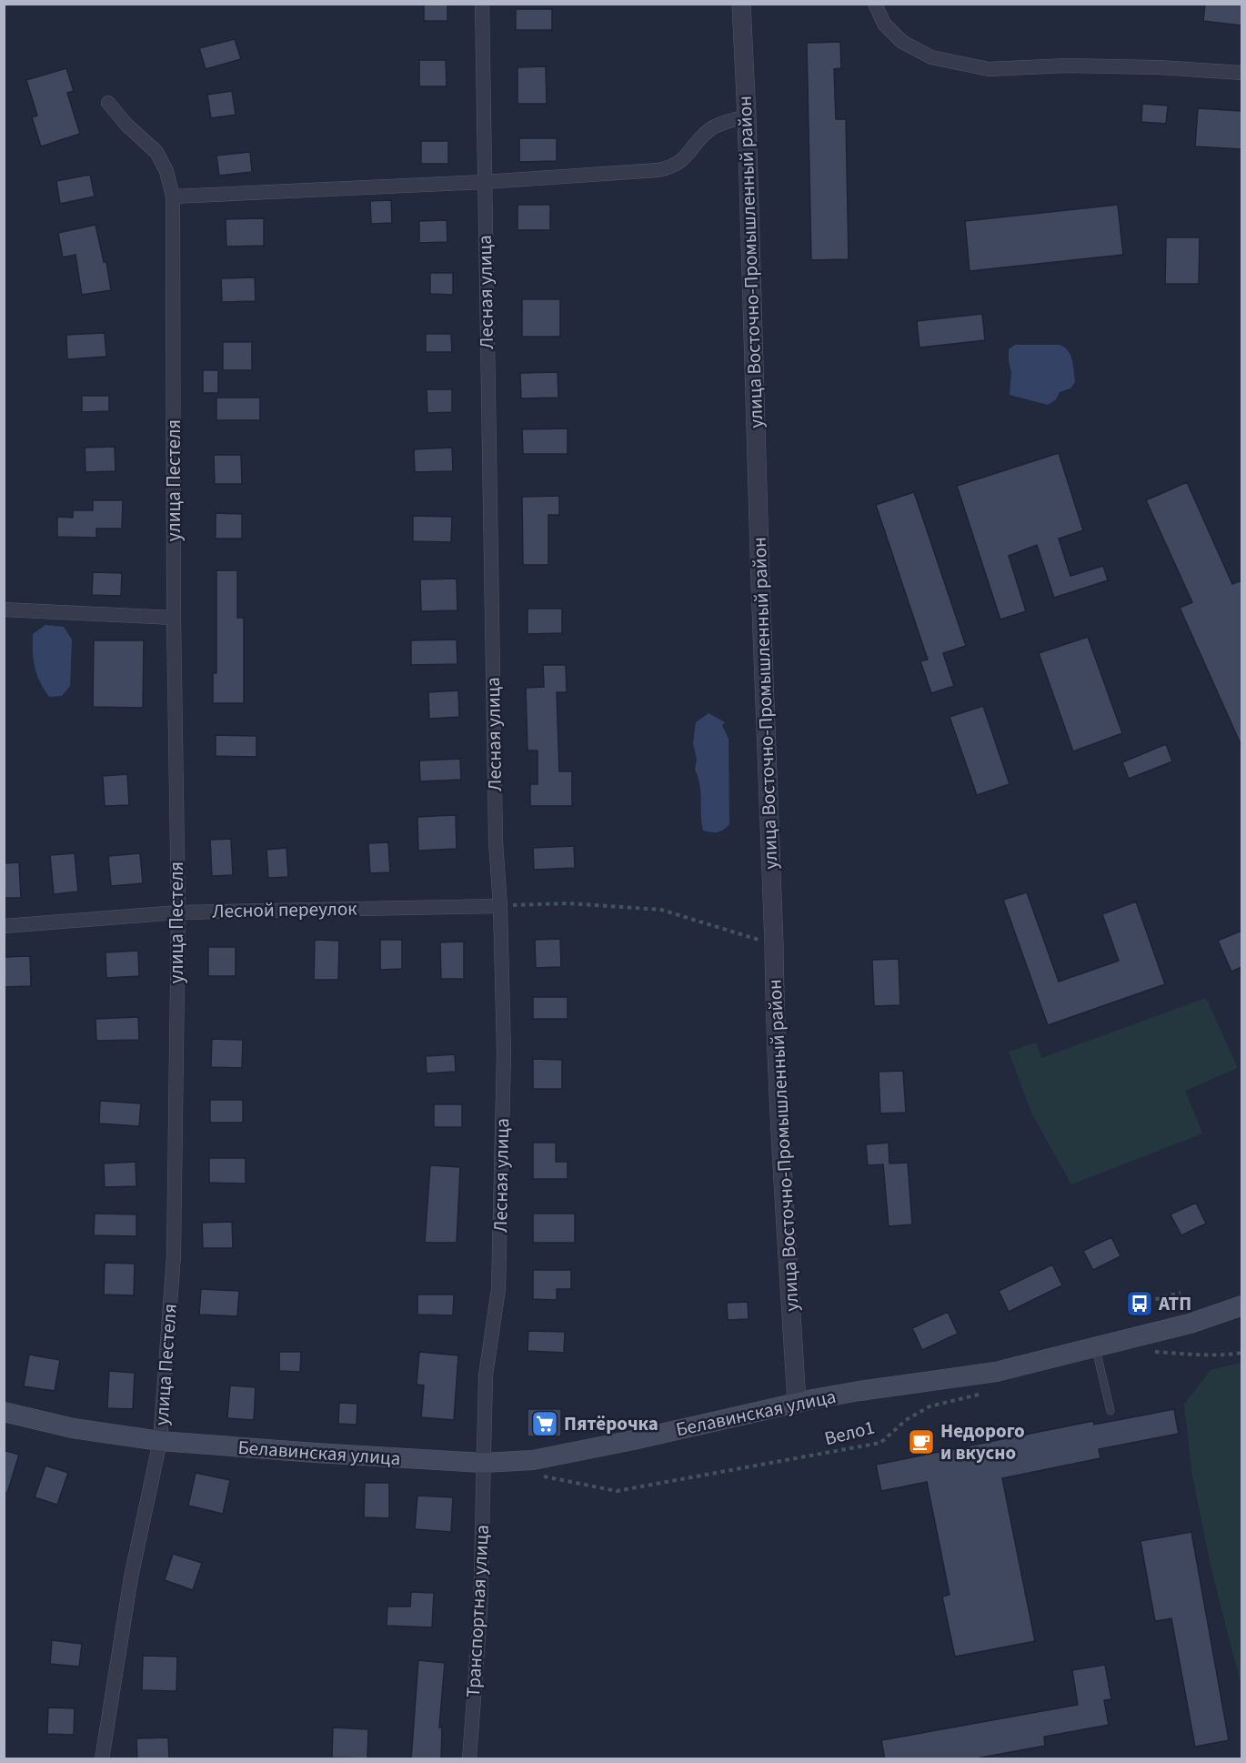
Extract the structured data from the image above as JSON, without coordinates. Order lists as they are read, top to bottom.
{
  "streets": {
    "main road": ["Белавинская улица"],
    "street": [
      "улица Восточно-Промышленный район",
      "Лесная улица",
      "улица Пестеля",
      "Лесной переулок",
      "Транспортная улица"
    ],
    "path": ["Вело1"]
  },
  "crossings": [
    ["улица Восточно-Промышленный район", "Белавинская улица"],
    ["Лесная улица", "Лесной переулок"],
    ["Лесная улица", "Белавинская улица"],
    ["Лесная улица", "Транспортная улица"],
    ["улица Пестеля", "Лесной переулок"],
    ["улица Пестеля", "Белавинская улица"],
    ["Белавинская улица", "Транспортная улица"]
  ],
  "places": {
    "bus stop": ["АТП"],
    "supermarket": ["Пятёрочка"],
    "cafe": ["Недорого и вкусно"]
  }
}
